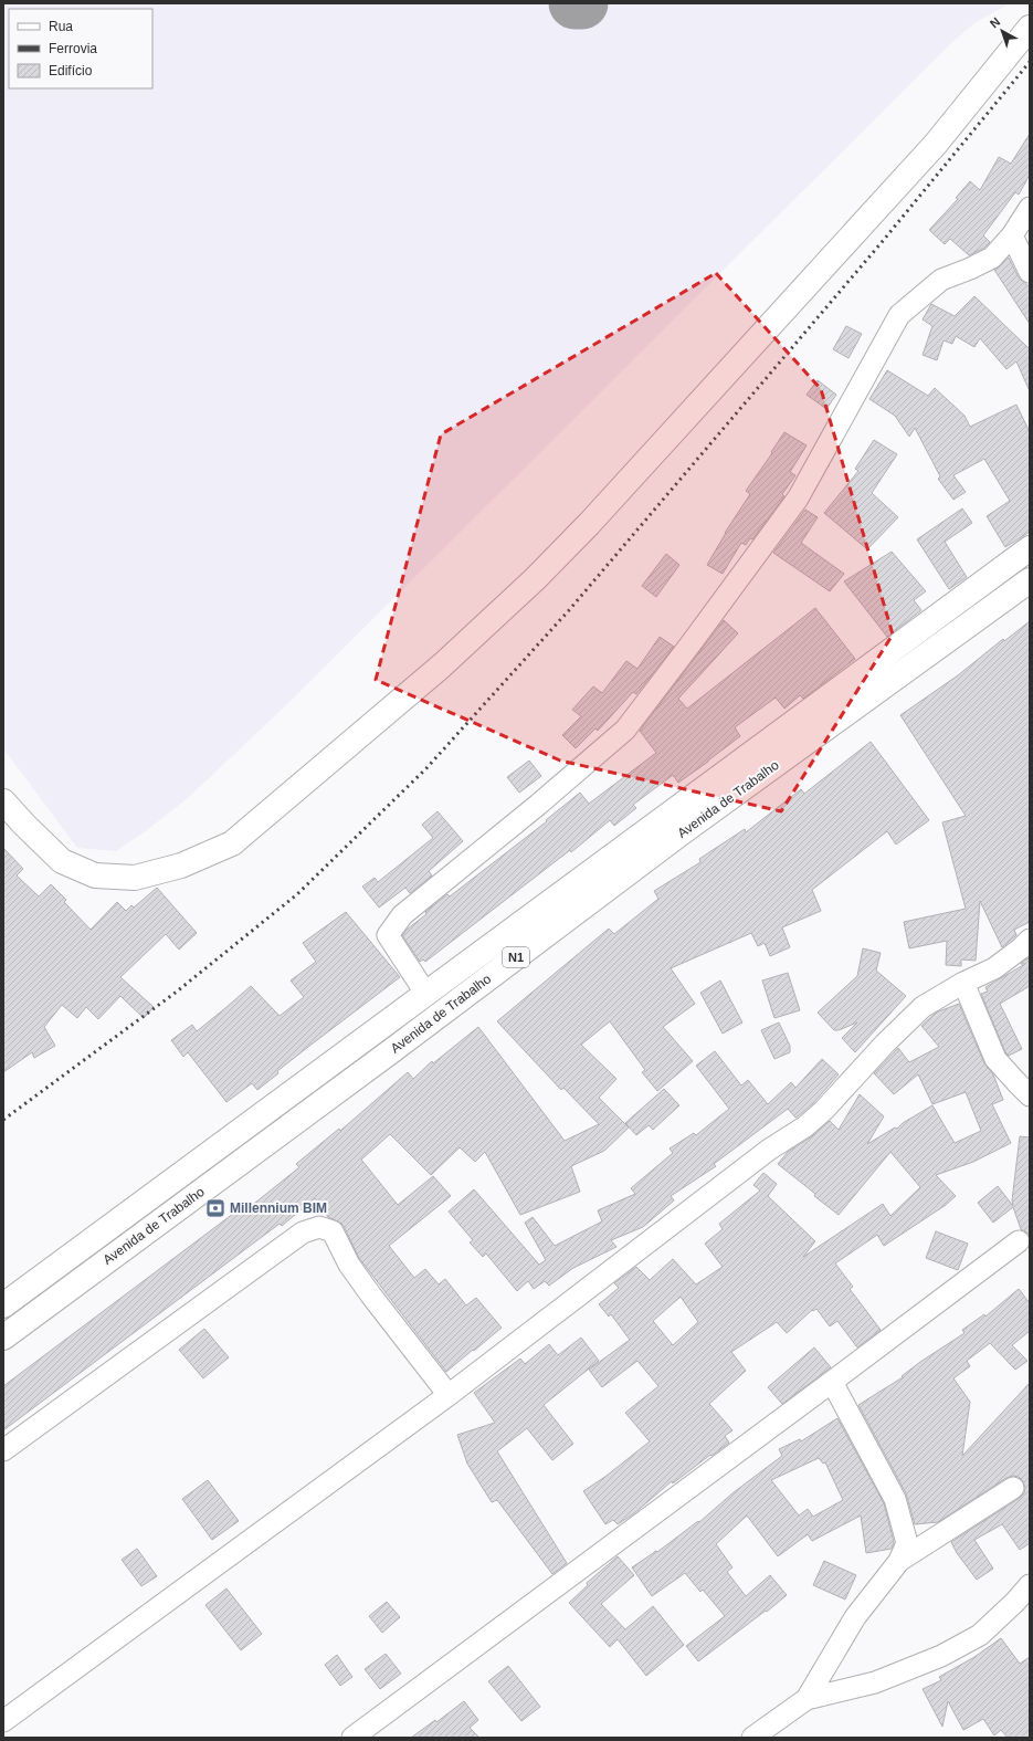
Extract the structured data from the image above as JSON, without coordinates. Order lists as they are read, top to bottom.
{
  "streets": {
    "main road": ["Avenida de Trabalho", "N1"]
  },
  "places": {
    "bank": ["Millennium BIM"]
  },
  "legend": ["Rua", "Ferrovia", "Edifício"],
  "north": "top left"
}
